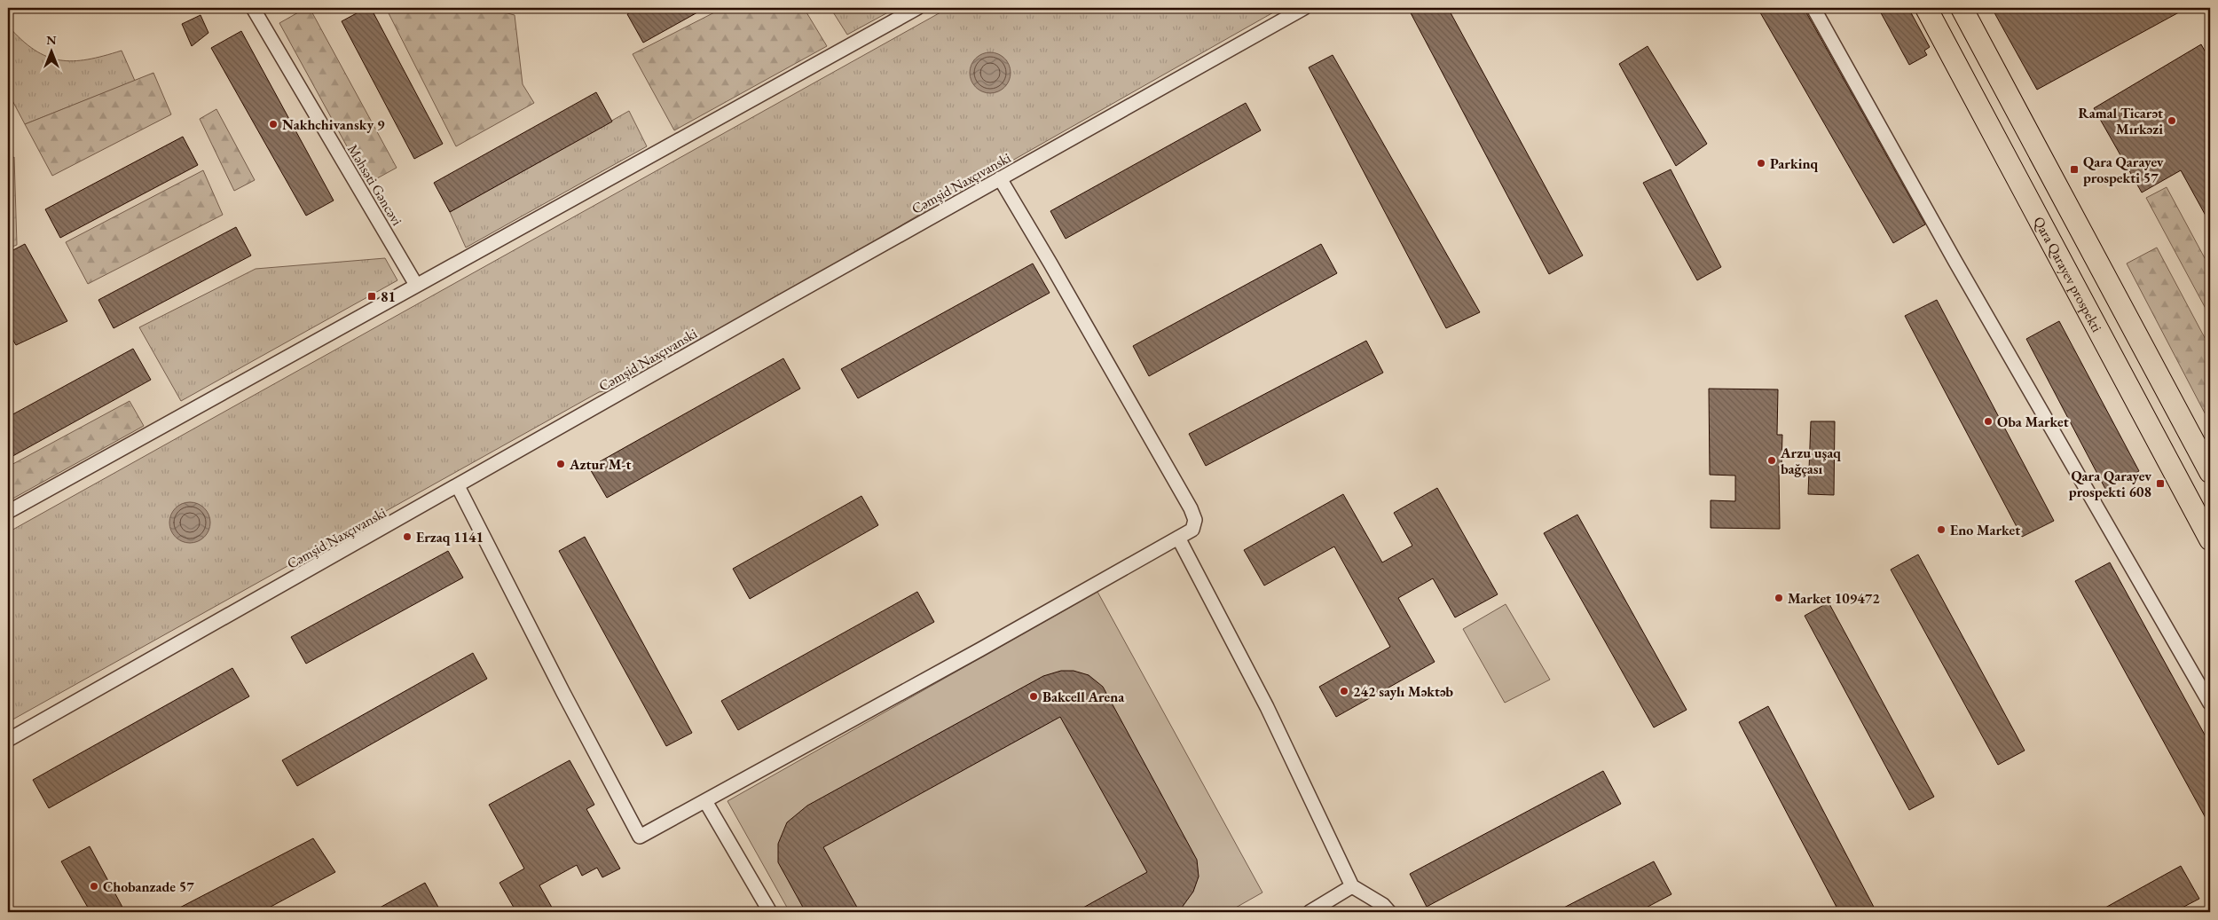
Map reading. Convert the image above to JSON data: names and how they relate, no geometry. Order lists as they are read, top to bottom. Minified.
{"streets":{"main road":["Qara Qarayev prospekti"],"street":["Cəmşid Naxçıvanski","Məhsəti Gəncəvi"]},"places":{"other":["Ramal Ticarət Mırkəzi","Nakhchivansky 9","Parkinq","Oba Market","Arzu uşaq bağçası","Aztur M-t","Eno Market","Erzaq 1141","Market 109472","242 saylı Məktəb","Bakcell Arena","Chobanzade 57"],"transit":["Qara Qarayev prospekti 57","81","Qara Qarayev prospekti 608"]},"north":"top"}
